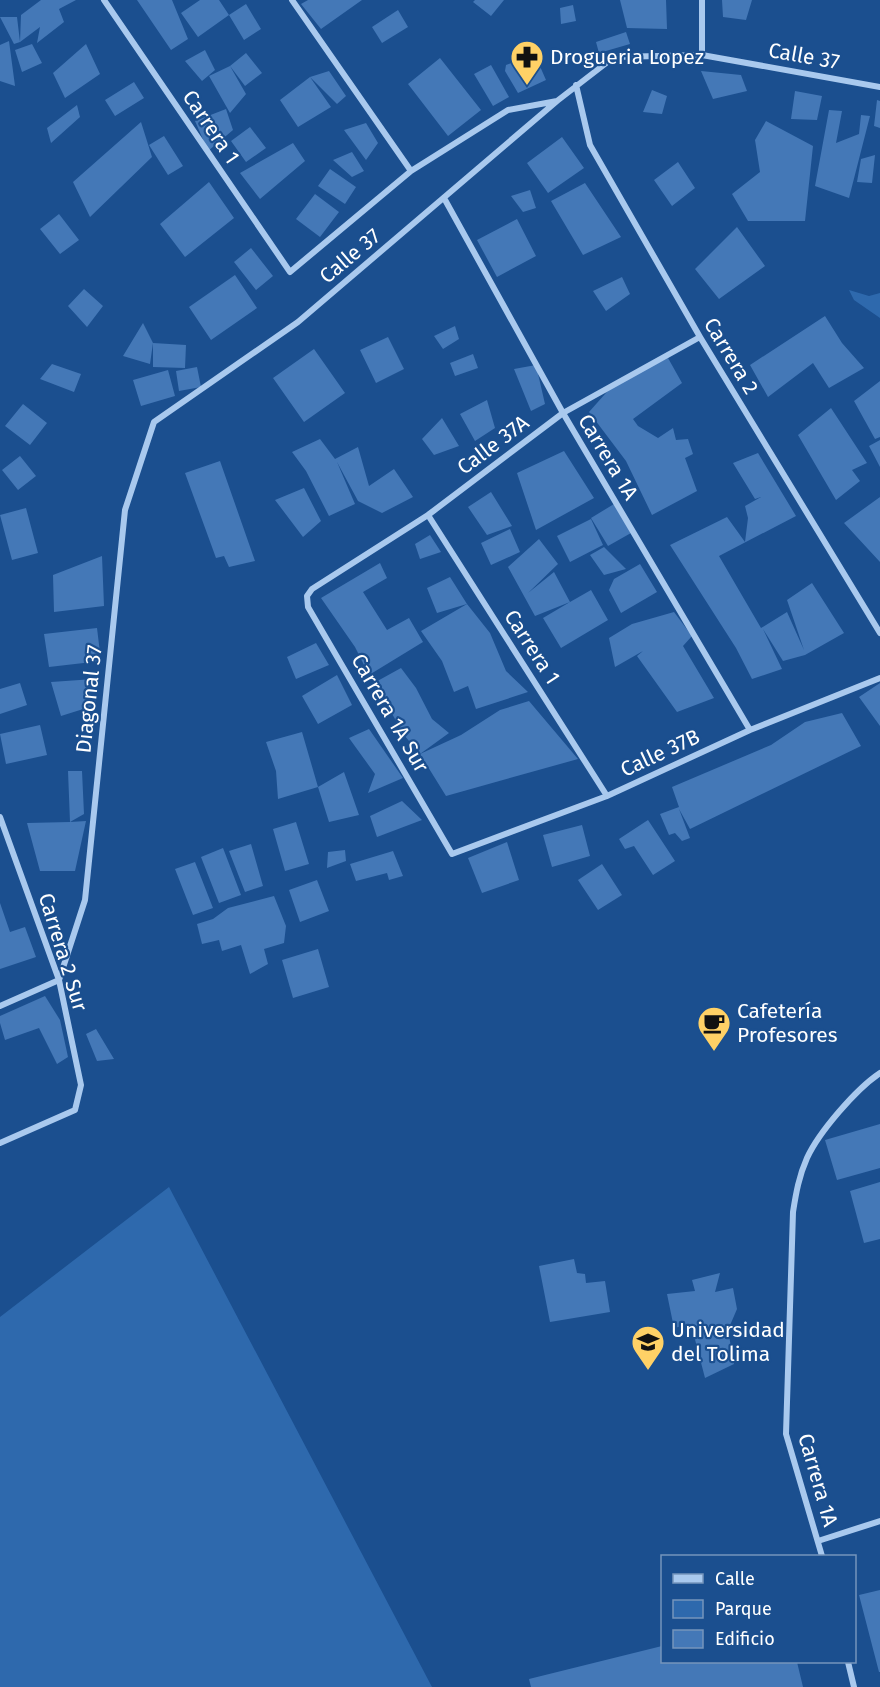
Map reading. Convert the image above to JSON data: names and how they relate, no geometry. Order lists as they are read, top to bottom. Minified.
{"streets":{"street":["Calle 37","Carrera 1","Carrera 2","Calle 37A","Carrera 1A","Diagonal 37","Carrera 1A Sur","Calle 37B","Carrera 2 Sur"]},"crossings":[["Calle 37","Carrera 1"],["Calle 37","Carrera 2"],["Calle 37","Carrera 1A"],["Calle 37","Diagonal 37"],["Carrera 1","Calle 37A"],["Carrera 1","Calle 37B"],["Carrera 2","Calle 37A"],["Calle 37A","Carrera 1A"],["Calle 37A","Carrera 1A Sur"],["Carrera 1A","Calle 37B"],["Diagonal 37","Carrera 2 Sur"],["Carrera 1A Sur","Calle 37B"]],"places":{"pharmacy":["Drogueria Lopez"],"cafe":["Cafetería Profesores"],"school or university":["Universidad del Tolima"]},"legend":["Calle","Parque","Edificio"]}
